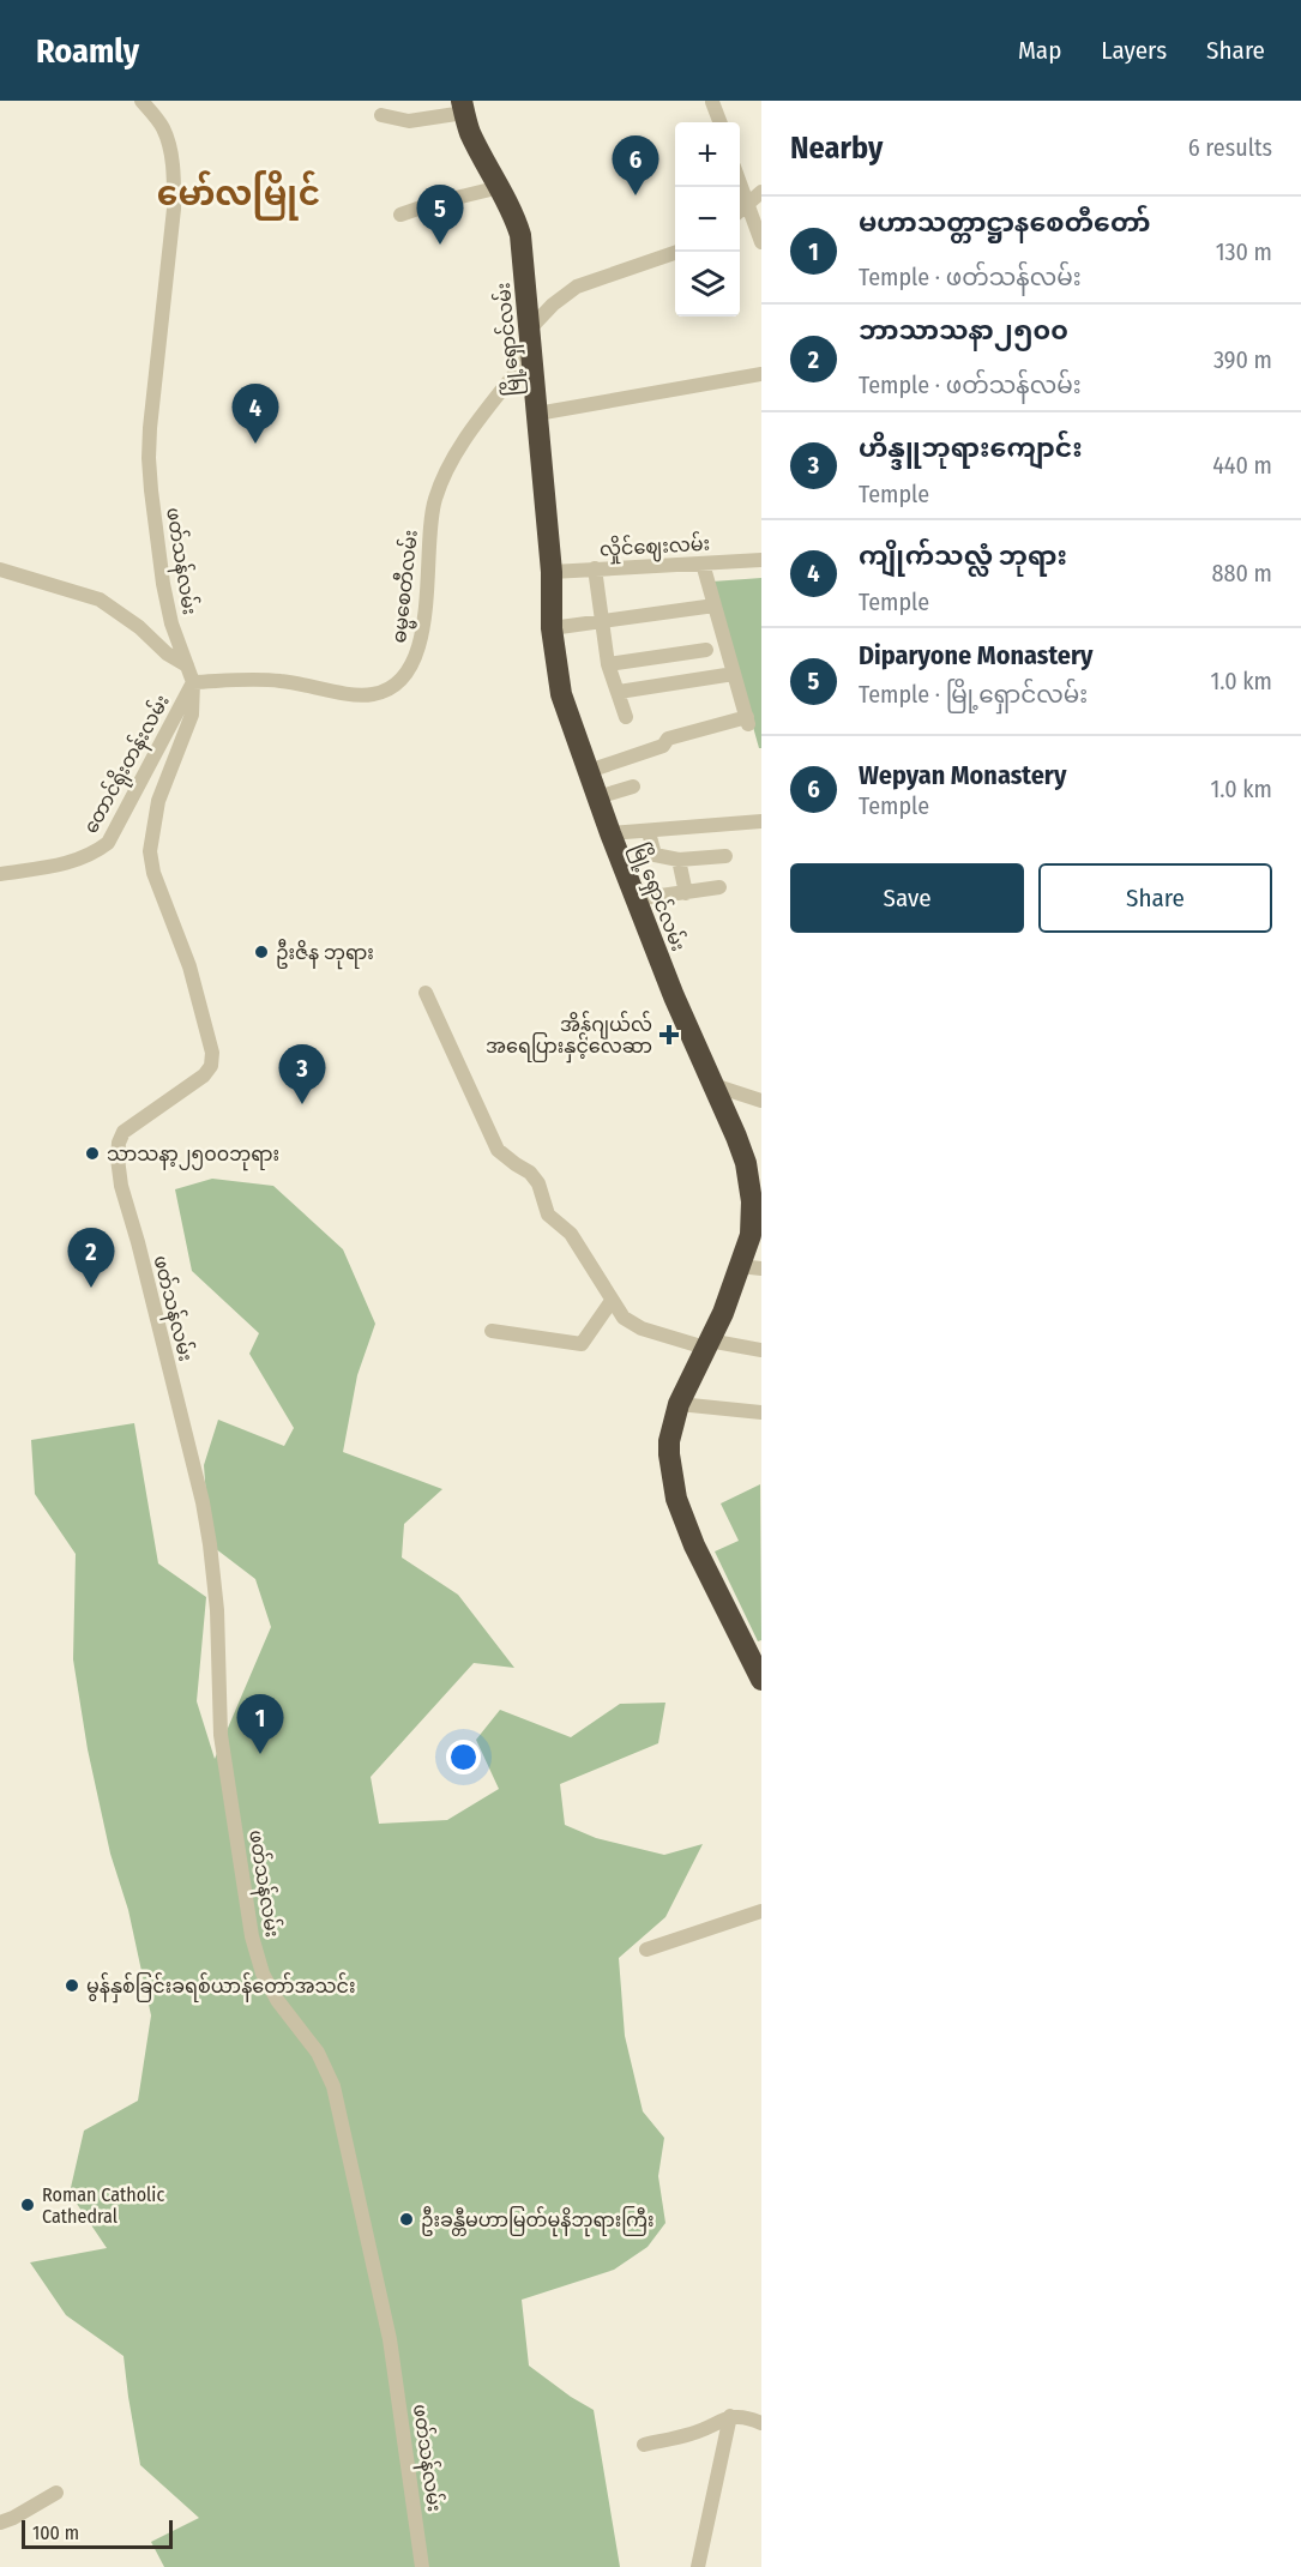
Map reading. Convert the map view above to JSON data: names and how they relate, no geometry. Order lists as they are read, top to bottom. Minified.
{"streets":{"highway":["မြို့ရှောင်လမ်း"],"street":["လှိုင်ဈေးလမ်း","ဖတ်သန်လမ်း","ဓမ္မစေတီလမ်း","တောင်ရိုးတန်းလမ်း"]},"crossings":[["မြို့ရှောင်လမ်း","လှိုင်ဈေးလမ်း"],["မြို့ရှောင်လမ်း","ဓမ္မစေတီလမ်း"],["ဖတ်သန်လမ်း","ဓမ္မစေတီလမ်း"],["ဖတ်သန်လမ်း","တောင်ရိုးတန်းလမ်း"],["ဓမ္မစေတီလမ်း","တောင်ရိုးတန်းလမ်း"]],"districts":["မော်လမြိုင်"],"places":{"other":["ဦးဇိန ဘုရား","သာသနာ့၂၅၀၀ဘုရား","မွန်နှစ်ခြင်းခရစ်ယာန်တော်အသင်း","Roman Catholic Cathedral","ဦးခန္တီမဟာမြတ်မုနိဘုရားကြီး"],"health":["အိန်ဂျယ်လ် အရေပြားနှင့်လေဆာ"]},"scale_bar":"100 m","page":{"header":"Roamly","nav":["Map","Layers","Share"],"heading":["Nearby","6 results"],"map_buttons":["+","−"],"pins":["6","5","4","3","2","1"],"list":[{"mark":"1","name":"မဟာသတ္တာဋ္ဌာနစေတီတော်","note":"Temple · ဖတ်သန်လမ်း","value":"130 m"},{"mark":"2","name":"ဘာသာသနာ၂၅၀၀","note":"Temple · ဖတ်သန်လမ်း","value":"390 m"},{"mark":"3","name":"ဟိန္ဒူဘုရားကျောင်း","note":"Temple","value":"440 m"},{"mark":"4","name":"ကျိုက်သလ္လံ ဘုရား","note":"Temple","value":"880 m"},{"mark":"5","name":"Diparyone Monastery","note":"Temple · မြို့ရှောင်လမ်း","value":"1.0 km"},{"mark":"6","name":"Wepyan Monastery","note":"Temple","value":"1.0 km"}],"buttons":["Save","Share"],"scale":"100 m"}}
